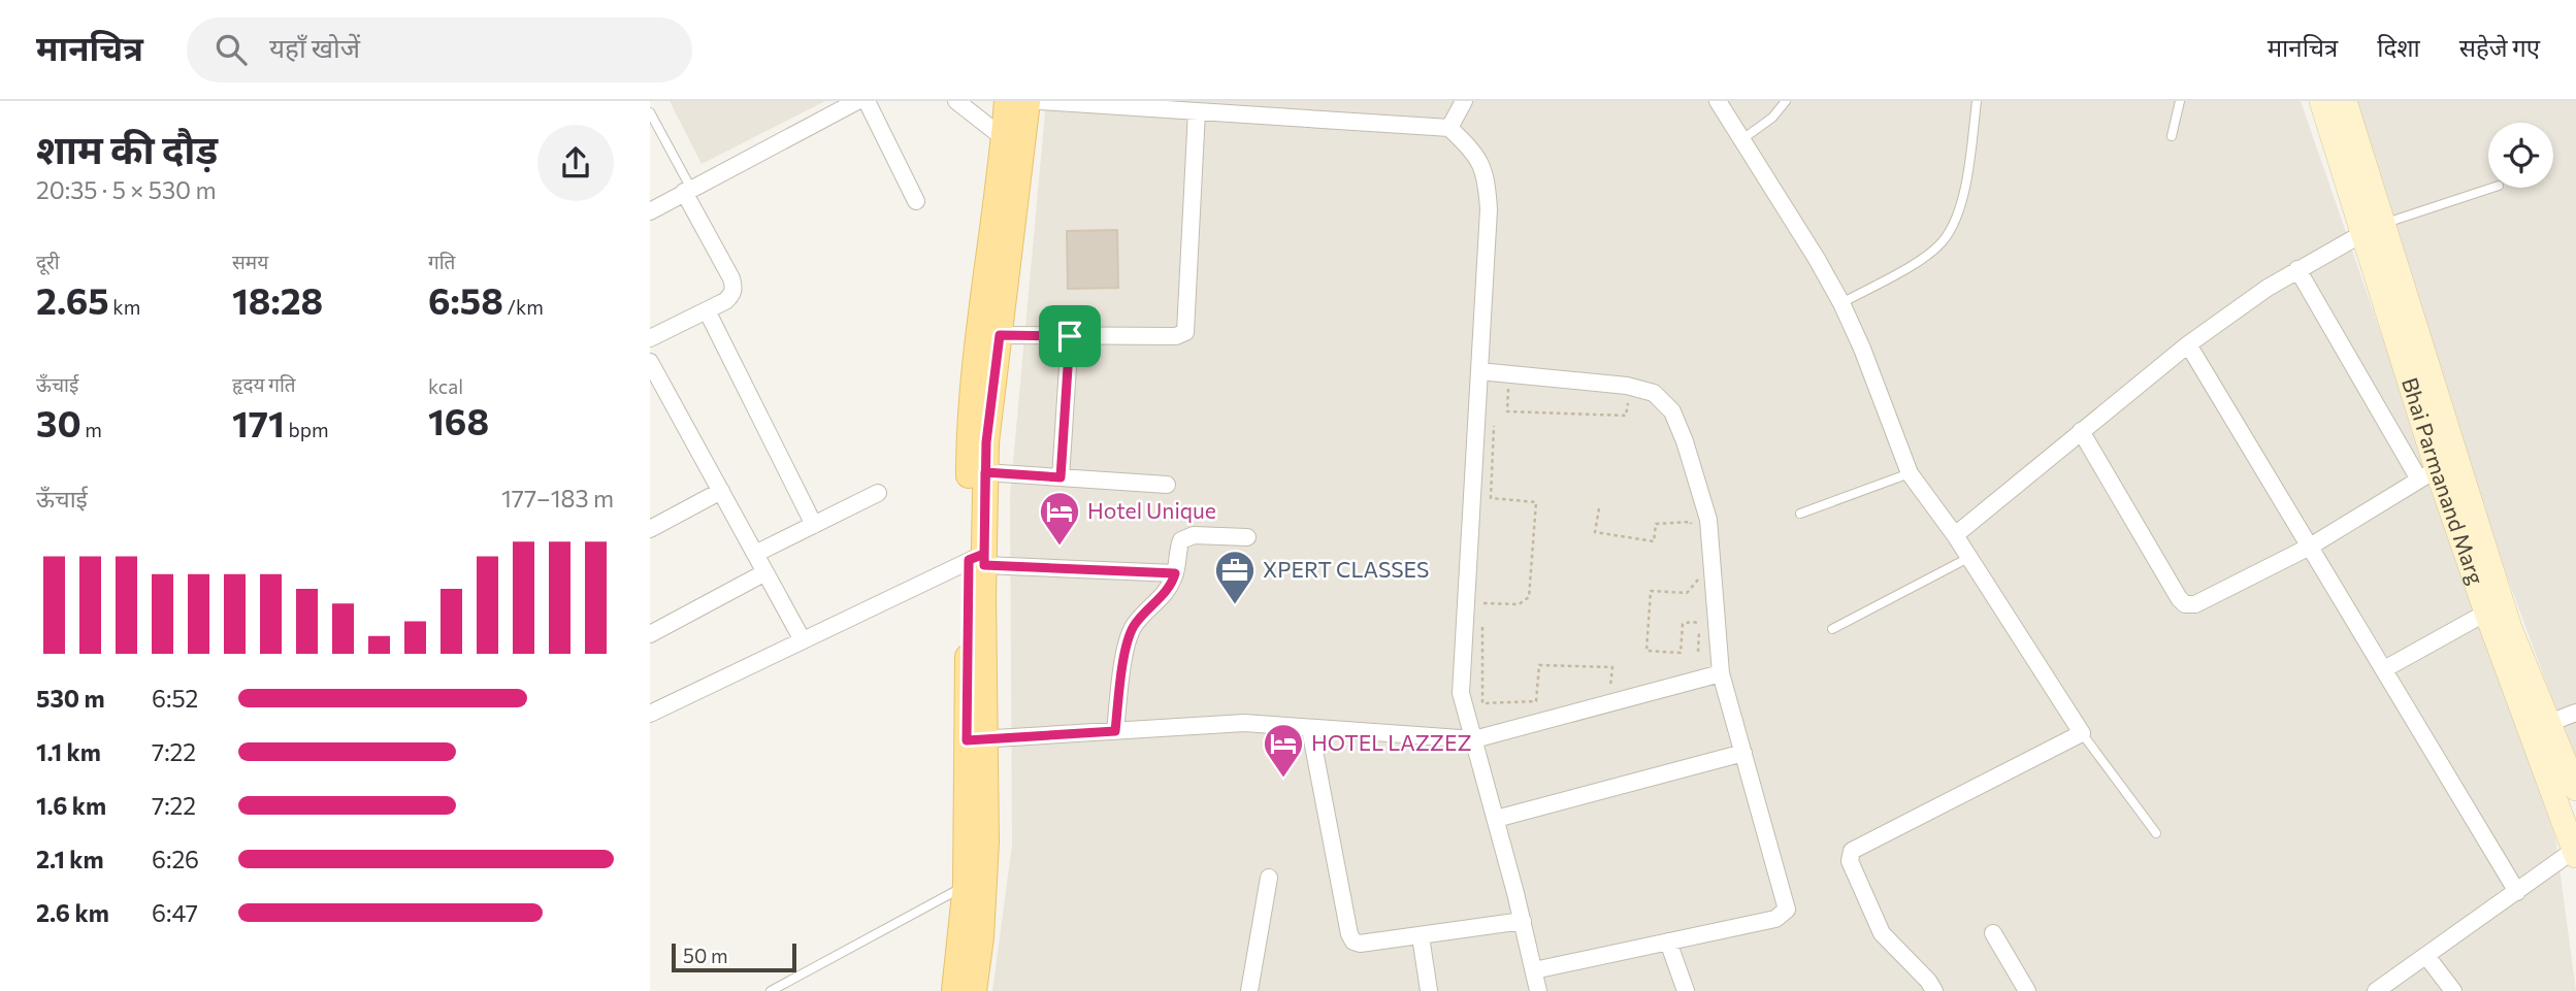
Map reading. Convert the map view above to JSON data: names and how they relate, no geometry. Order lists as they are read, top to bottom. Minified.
{"streets":{"street":["Bhai Parmanand Marg"]},"places":{"hotel":["Hotel Unique","HOTEL LAZZEZ"],"office":["XPERT CLASSES"]},"scale_bar":"50 m","page":{"header":"मानचित्र","search":"यहाँ खोजें","nav":["मानचित्र","दिशा","सहेजे गए"],"heading":["शाम की दौड़","20:35 · 5 × 530 m"],"stats":[["दूरी","2.65 km"],["समय","18:28"],["गति","6:58 /km"],["ऊँचाई","30 m"],["हृदय गति","171 bpm"],["kcal","168"]],"chart":["ऊँचाई","177–183 m"],"list":[{"name":"530 m","note":"6:52"},{"name":"1.1 km","note":"7:22"},{"name":"1.6 km","note":"7:22"},{"name":"2.1 km","note":"6:26"},{"name":"2.6 km","note":"6:47"}],"scale":"50 m"}}
